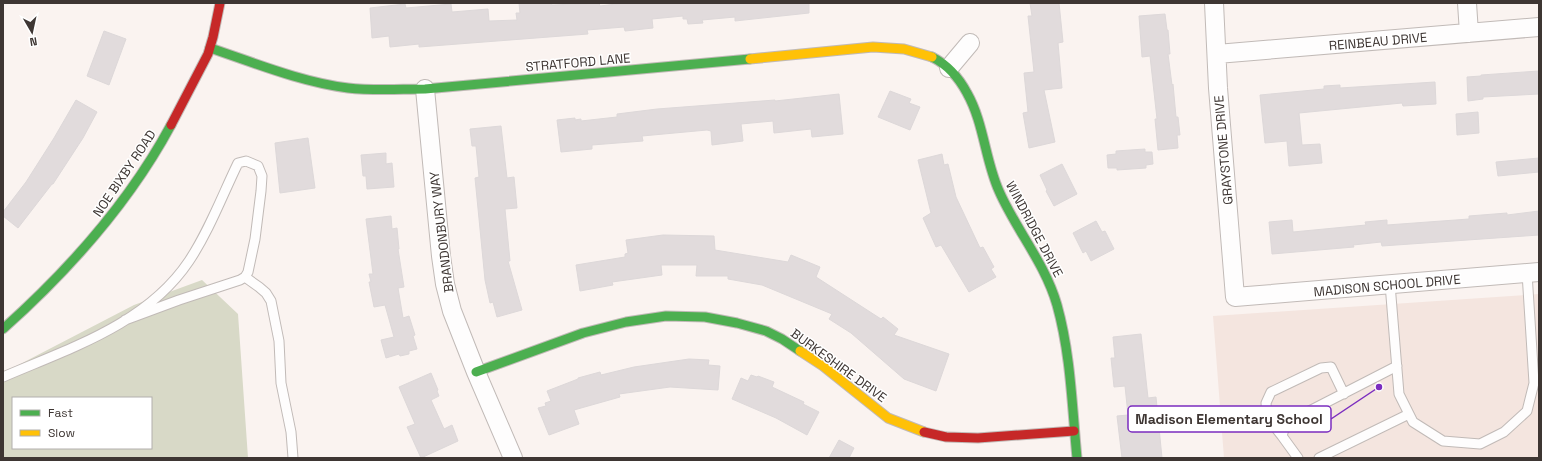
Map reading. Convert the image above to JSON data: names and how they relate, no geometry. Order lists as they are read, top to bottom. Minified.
{"streets":{"street":["REINBEAU DRIVE","STRATFORD LANE","GRAYSTONE DRIVE","NOE BIXBY ROAD","WINDRIDGE DRIVE","BRANDONBURY WAY","MADISON SCHOOL DRIVE","BURKESHIRE DRIVE"]},"crossings":[["REINBEAU DRIVE","GRAYSTONE DRIVE"],["STRATFORD LANE","NOE BIXBY ROAD"],["STRATFORD LANE","WINDRIDGE DRIVE"],["STRATFORD LANE","BRANDONBURY WAY"],["GRAYSTONE DRIVE","MADISON SCHOOL DRIVE"],["WINDRIDGE DRIVE","BURKESHIRE DRIVE"],["BRANDONBURY WAY","BURKESHIRE DRIVE"]],"places":["Madison Elementary School"],"legend":["Fast","Slow"],"north":"bottom"}
